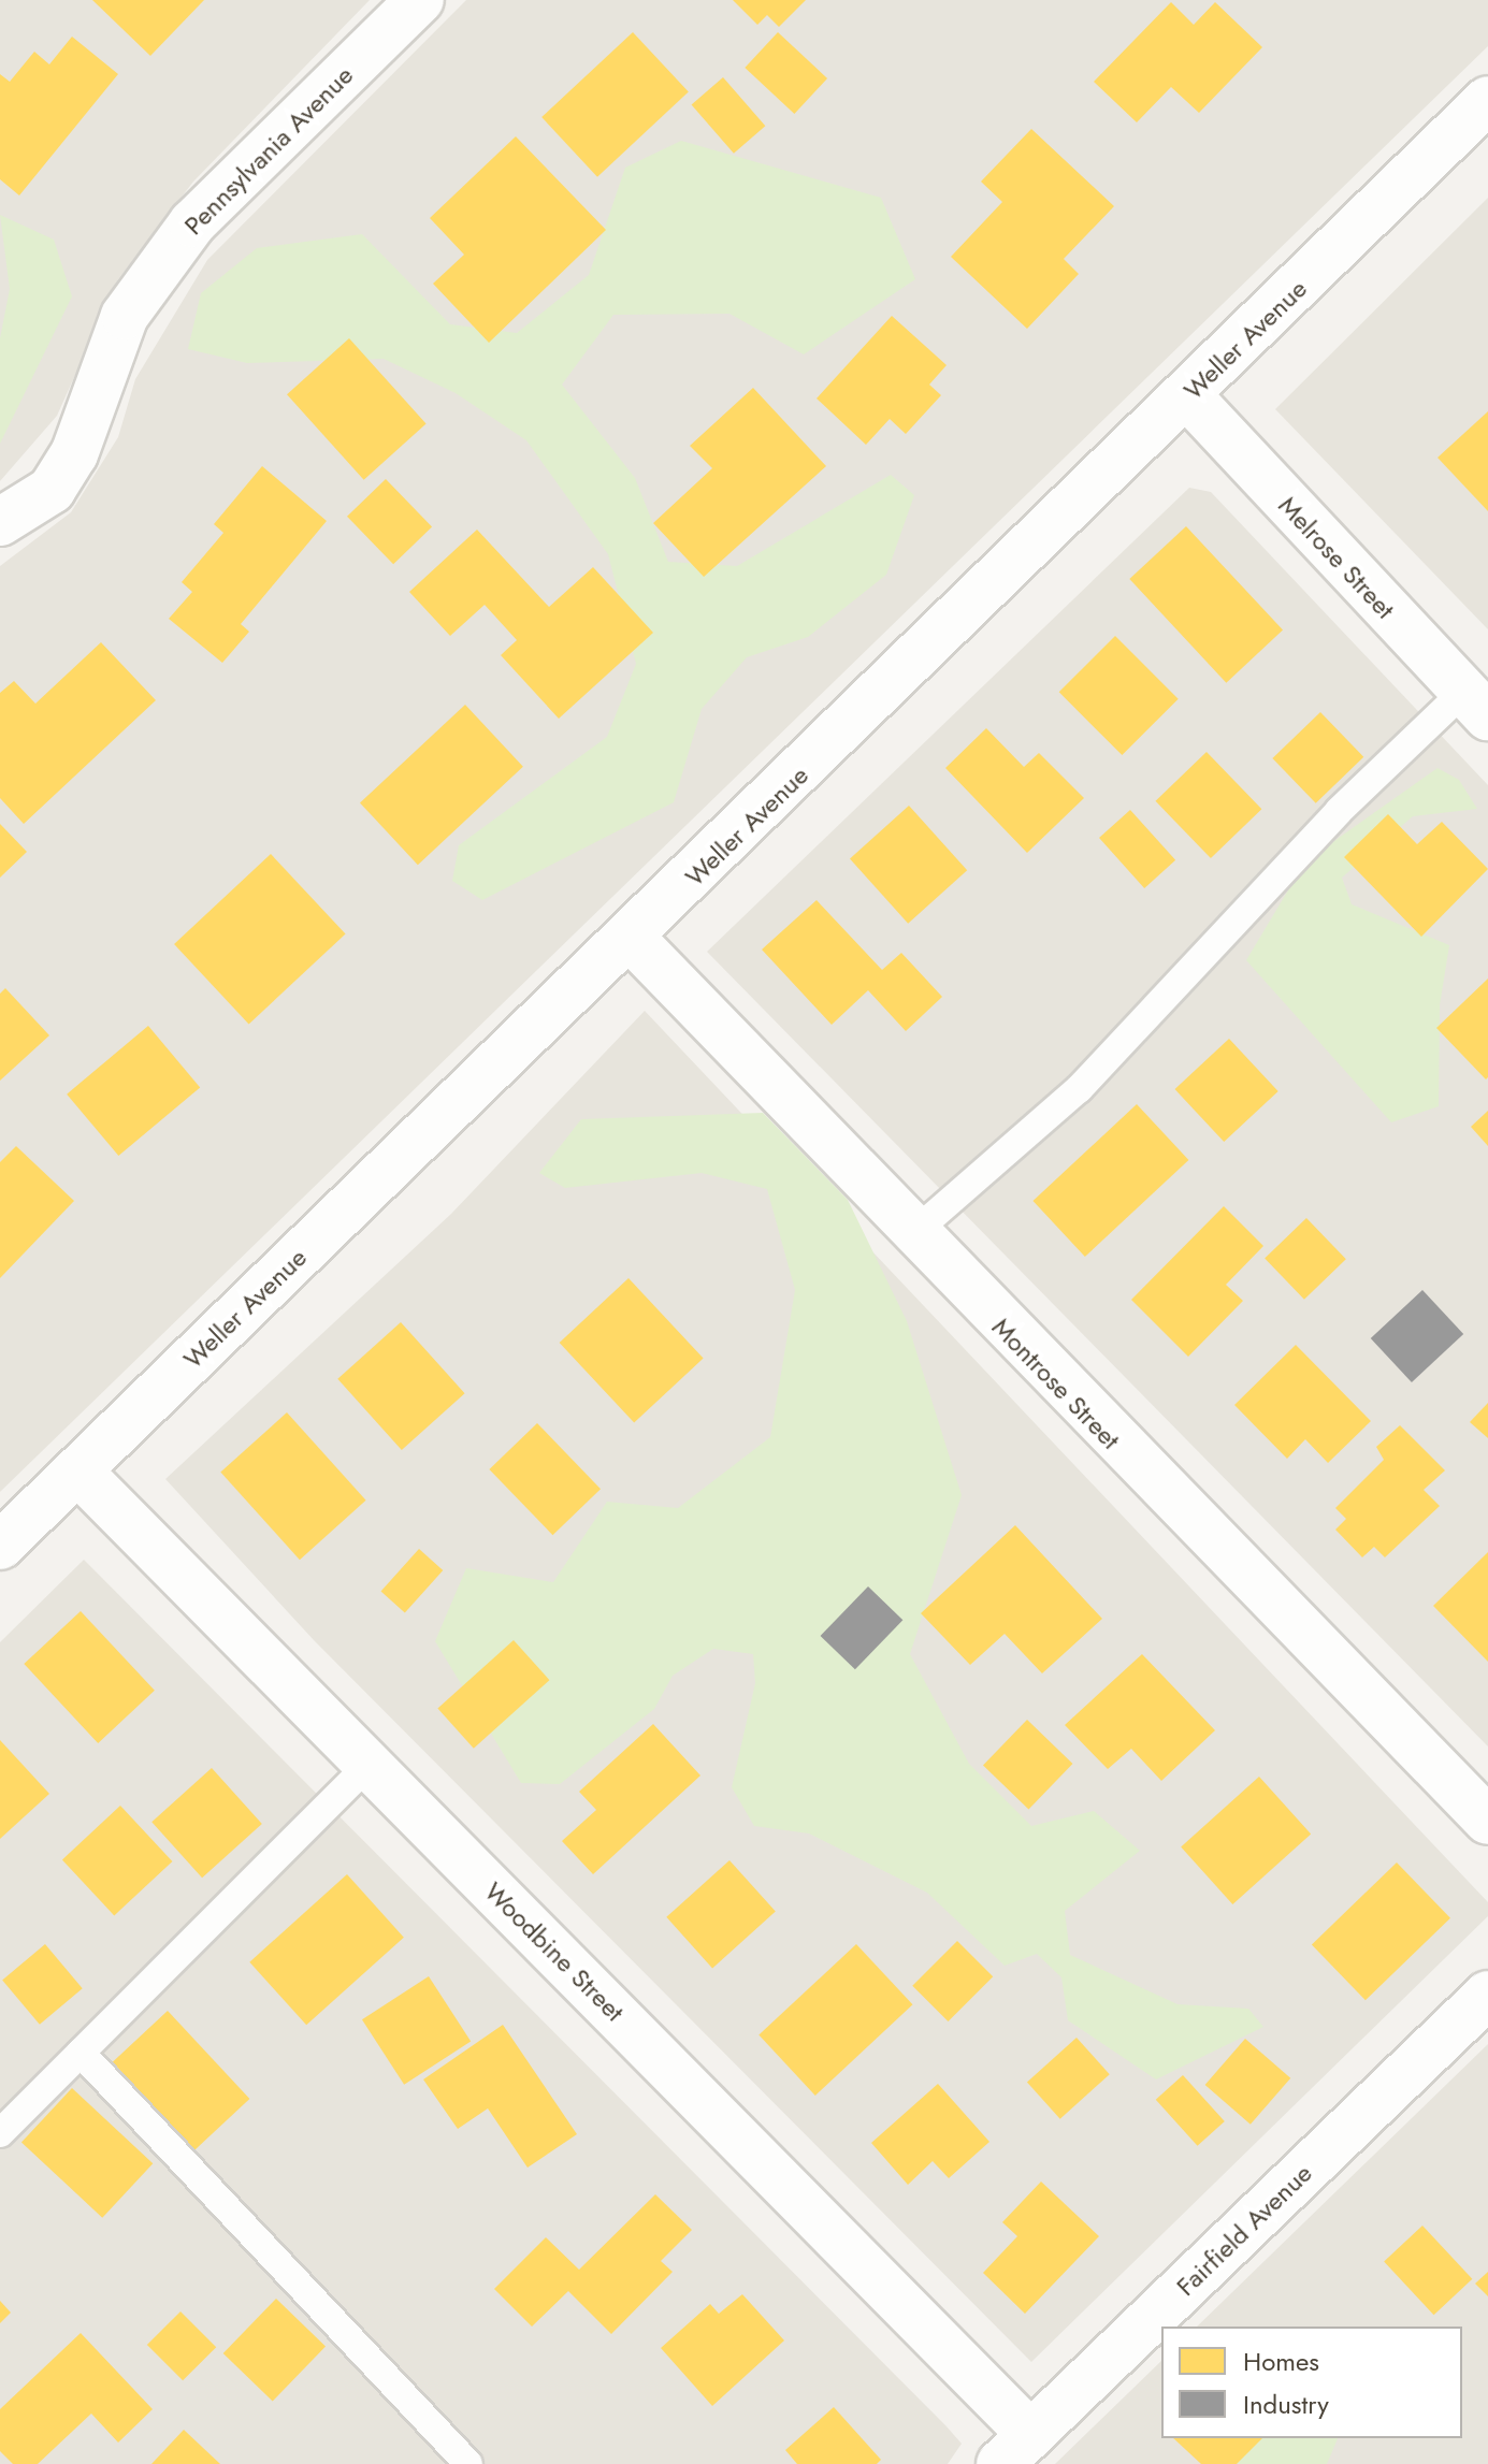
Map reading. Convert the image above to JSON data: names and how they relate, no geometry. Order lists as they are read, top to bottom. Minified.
{"streets":{"street":["Pennsylvania Avenue","Weller Avenue","Melrose Street","Montrose Street","Woodbine Street","Fairfield Avenue"]},"crossings":[["Weller Avenue","Melrose Street"],["Weller Avenue","Montrose Street"],["Weller Avenue","Woodbine Street"],["Woodbine Street","Fairfield Avenue"]],"legend":["Homes","Industry"]}
